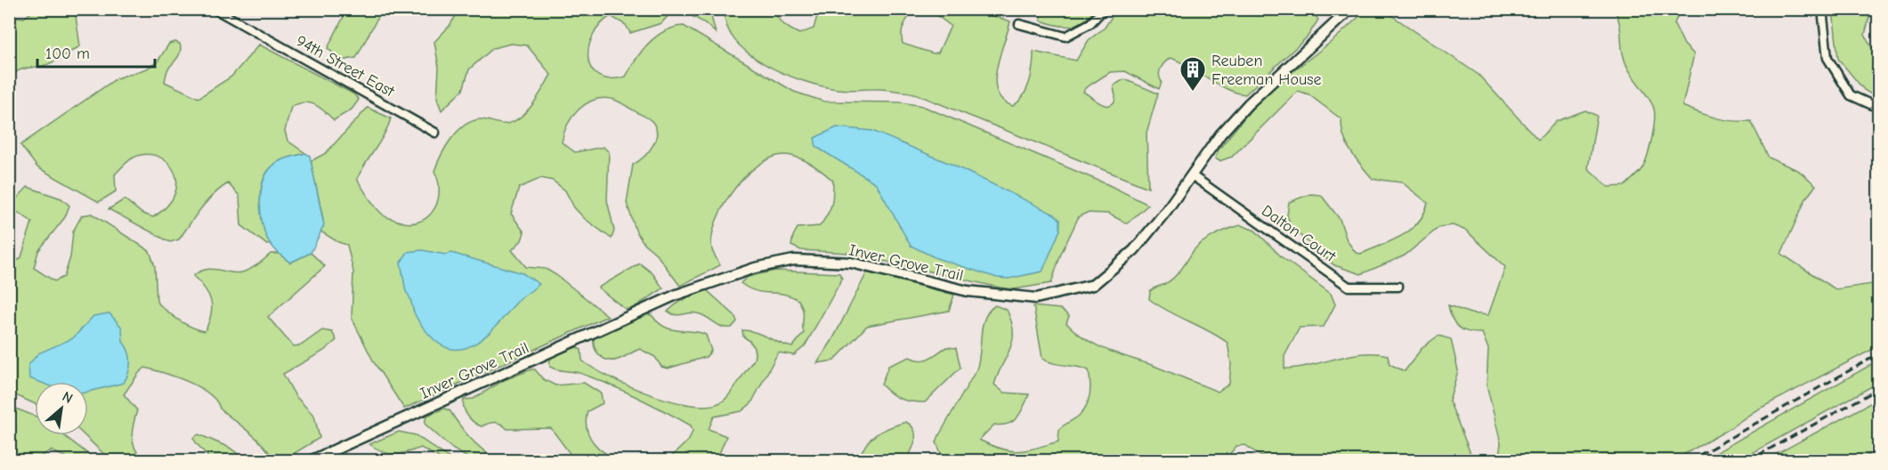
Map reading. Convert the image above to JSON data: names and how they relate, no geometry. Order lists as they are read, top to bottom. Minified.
{"streets":{"street":["94th Street East","Dalton Court","Inver Grove Trail"]},"crossings":[["Dalton Court","Inver Grove Trail"]],"places":{"building":["Reuben Freeman House"]},"scale_bar":"100 m","north":"top right"}
